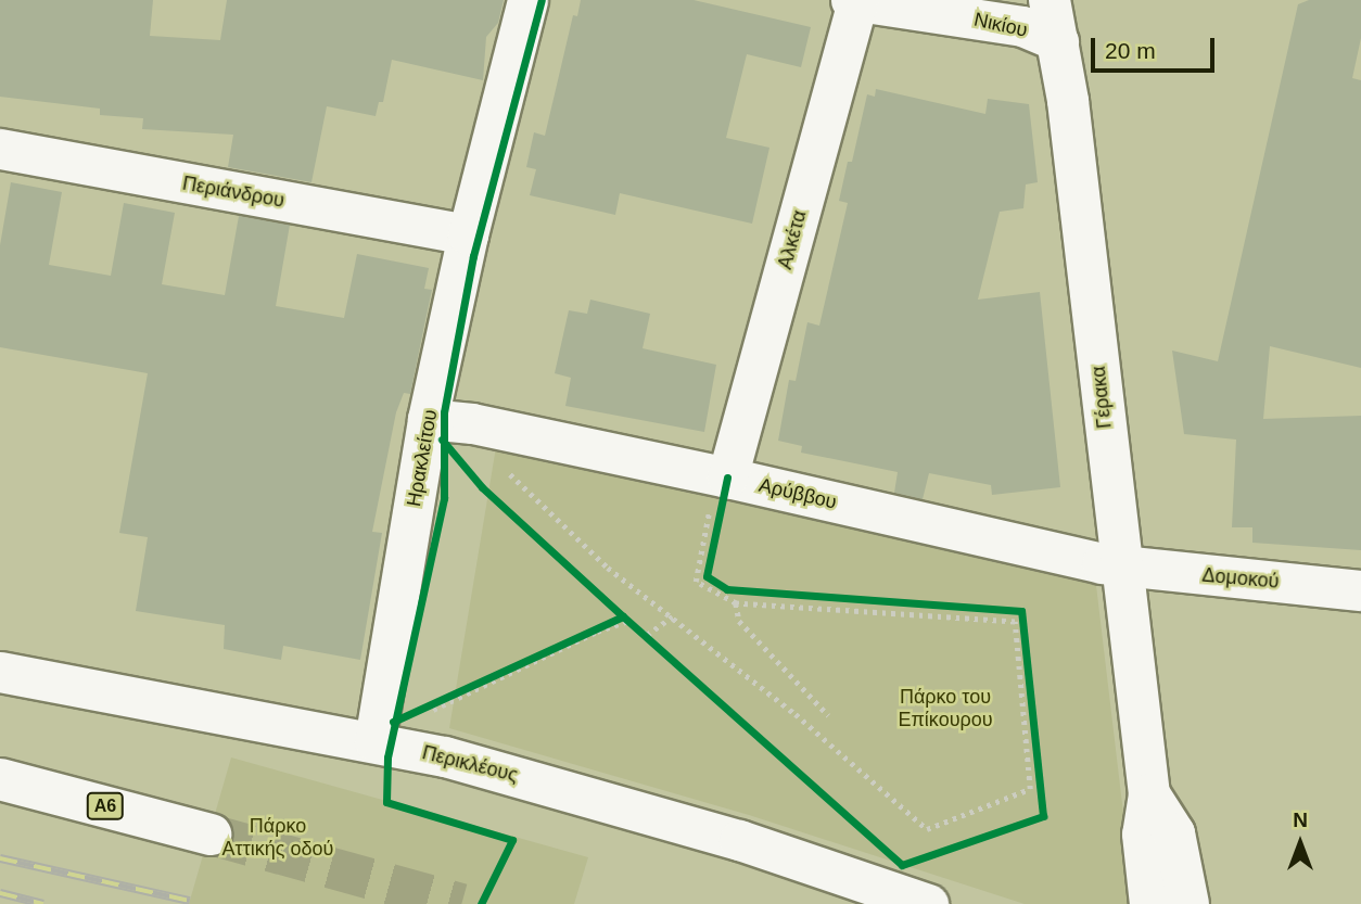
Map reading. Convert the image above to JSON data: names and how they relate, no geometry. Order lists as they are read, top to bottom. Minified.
{"streets":{"main road":["Γέρακα","Α6"],"street":["Νικίου","Περιάνδρου","Αλκέτα","Ηρακλείτου","Αρύββου","Δομοκού","Περικλέους"]},"crossings":[["Νικίου","Αλκέτα"],["Νικίου","Γέρακα"],["Περιάνδρου","Ηρακλείτου"],["Αλκέτα","Αρύββου"],["Γέρακα","Αρύββου"],["Γέρακα","Δομοκού"],["Ηρακλείτου","Αρύββου"],["Ηρακλείτου","Περικλέους"],["Αρύββου","Δομοκού"]],"parks":["Πάρκο του Επίκουρου","Πάρκο Αττικής οδού"],"scale_bar":"20 m","north":"top"}
